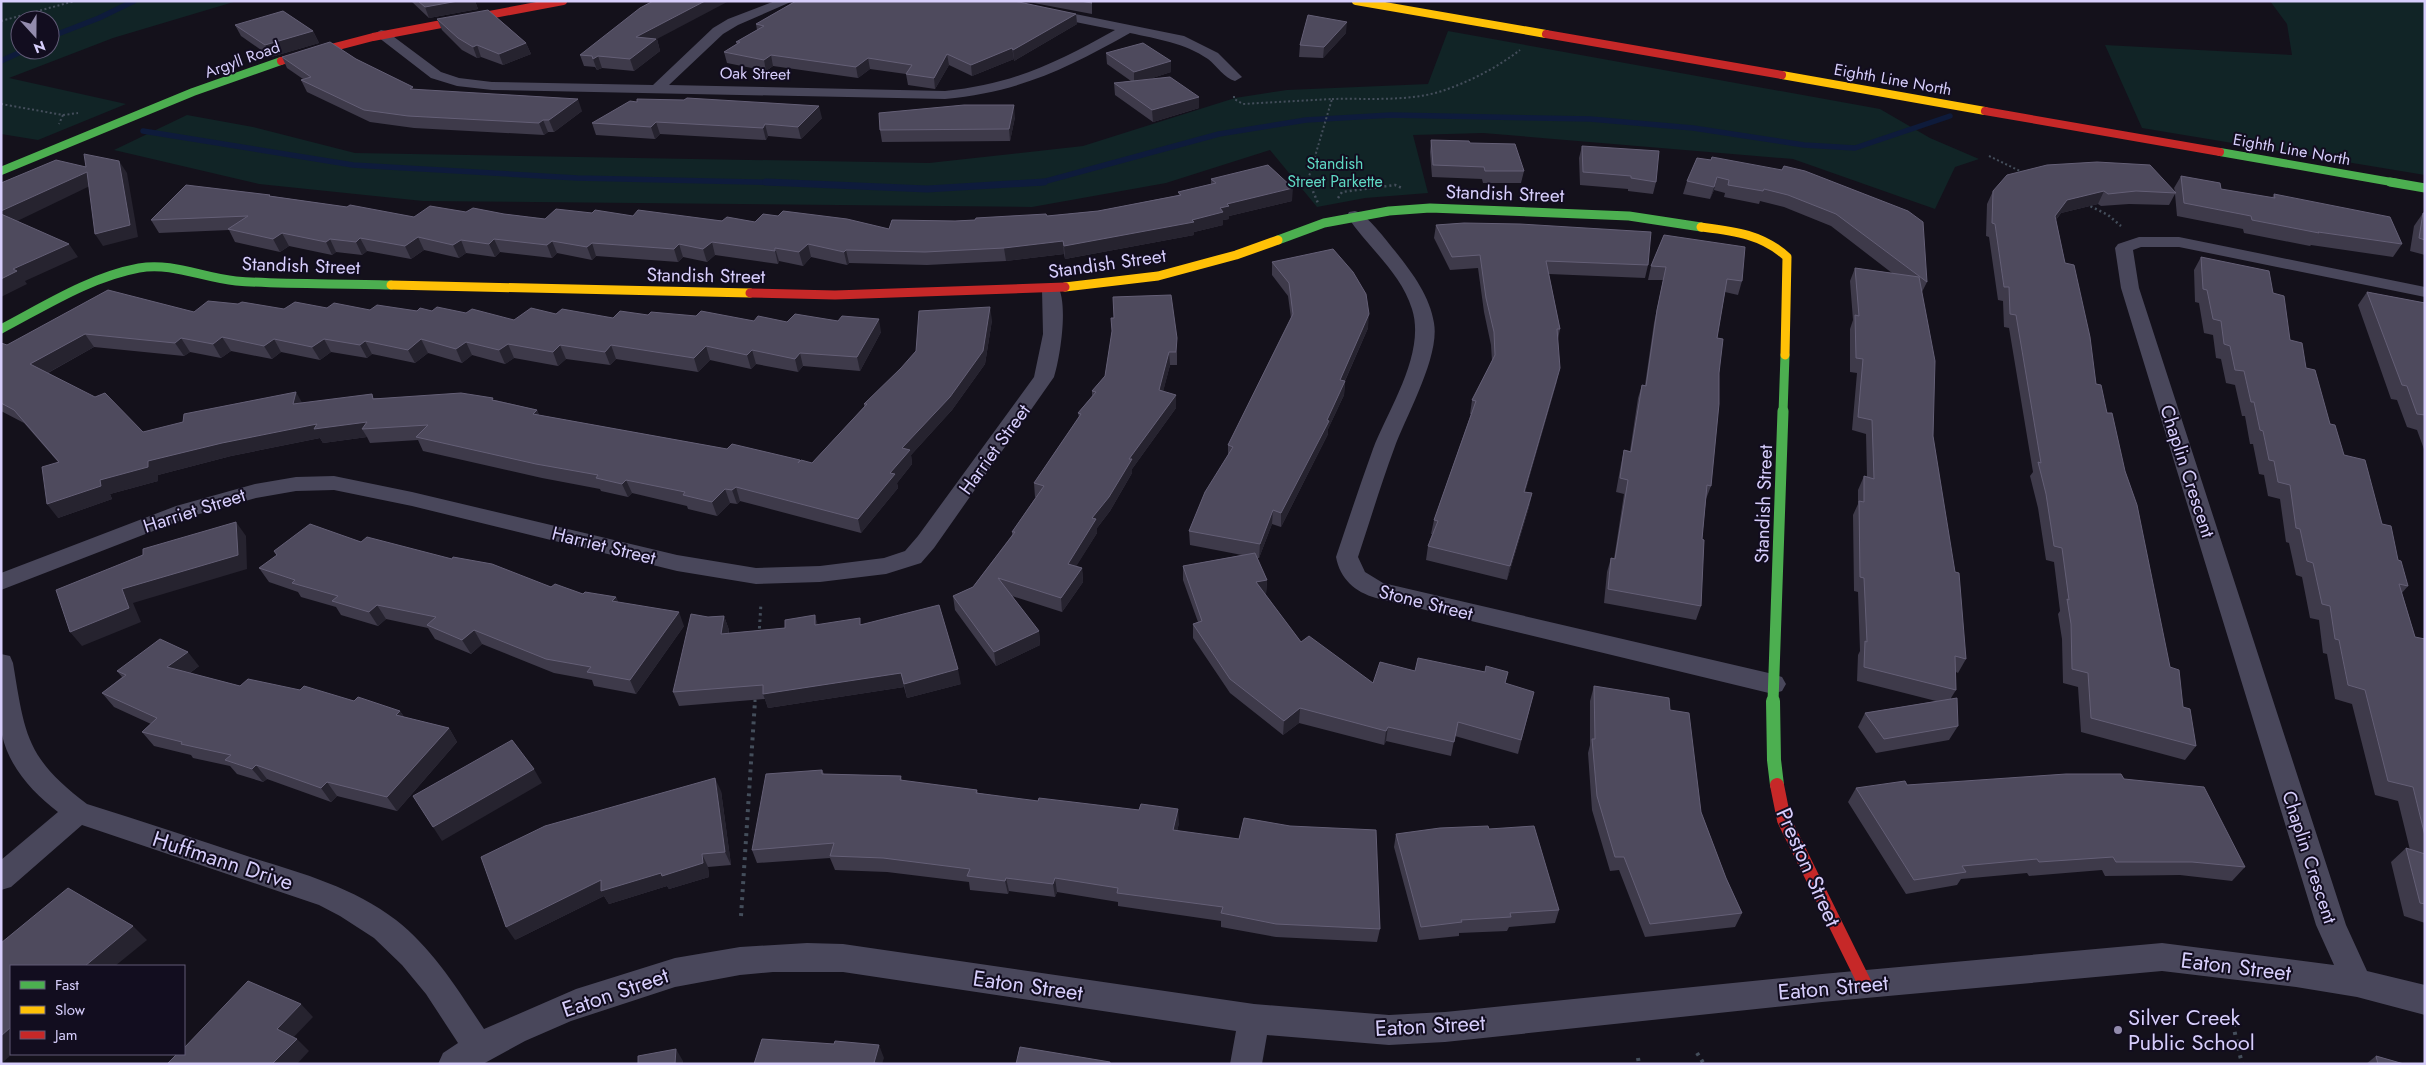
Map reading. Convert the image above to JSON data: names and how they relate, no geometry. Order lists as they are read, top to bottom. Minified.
{"streets":{"street":["Argyll Road","Oak Street","Eighth Line North","Standish Street","Harriet Street","Chaplin Crescent","Stone Street","Huffmann Drive","Preston Street","Eaton Street"]},"crossings":[["Argyll Road","Oak Street"],["Standish Street","Harriet Street"],["Standish Street","Stone Street"],["Standish Street","Preston Street"],["Chaplin Crescent","Eaton Street"],["Stone Street","Preston Street"],["Huffmann Drive","Eaton Street"],["Preston Street","Eaton Street"]],"parks":["Standish Street Parkette"],"places":["Silver Creek Public School"],"legend":["Fast","Slow","Jam"],"north":"bottom"}
